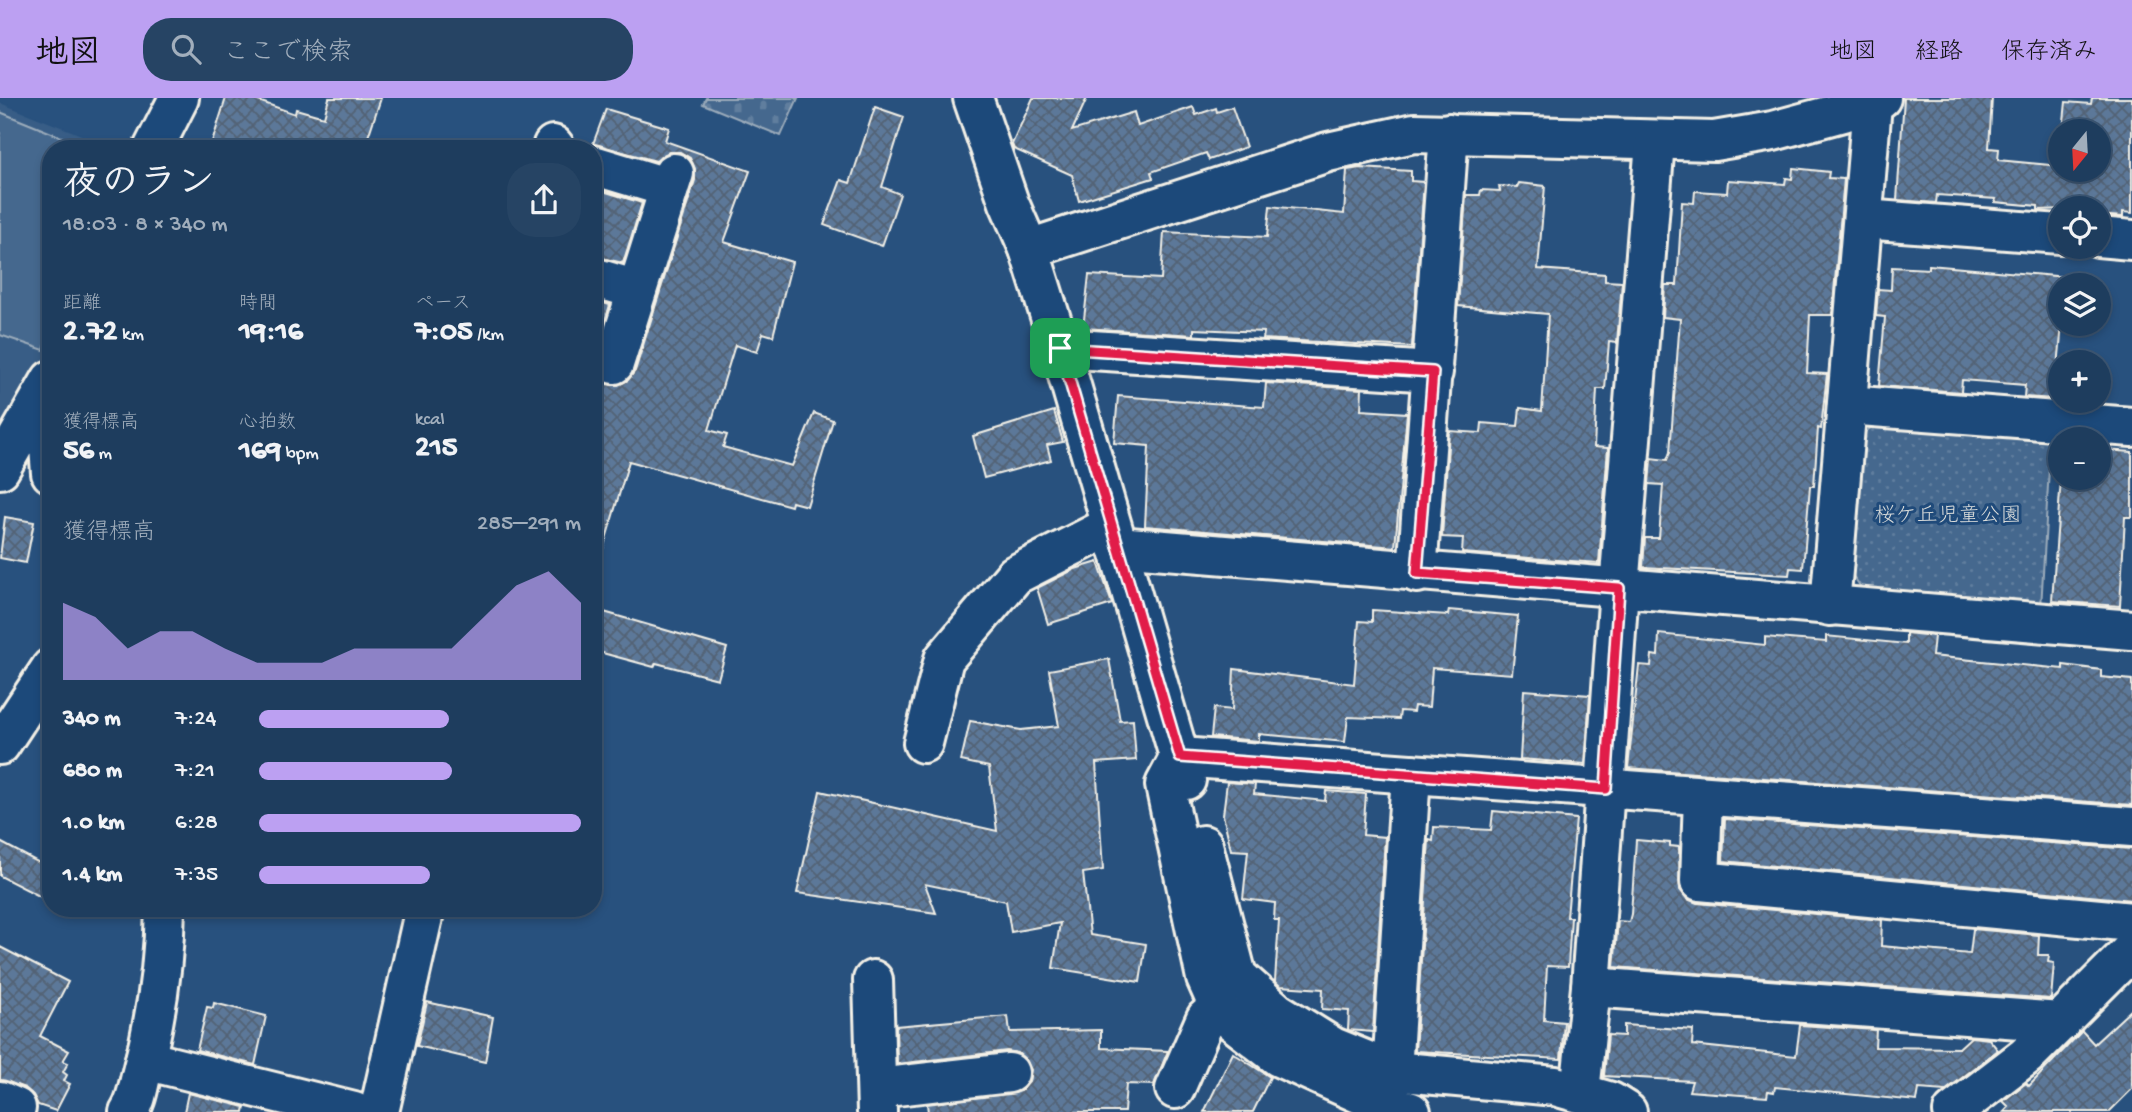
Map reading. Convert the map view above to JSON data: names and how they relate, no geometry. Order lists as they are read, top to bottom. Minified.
{"parks":["桜ケ丘児童公園"],"north":"bottom","page":{"header":"地図","search":"ここで検索","nav":["地図","経路","保存済み"],"map_buttons":["+","−"],"heading":["夜のラン","18:03 · 8 × 340 m"],"stats":[["距離","2.72 km"],["時間","19:16"],["ペース","7:05 /km"],["獲得標高","56 m"],["心拍数","169 bpm"],["kcal","215"]],"chart":["獲得標高","285–291 m"],"list":[{"name":"340 m","note":"7:24"},{"name":"680 m","note":"7:21"},{"name":"1.0 km","note":"6:28"},{"name":"1.4 km","note":"7:35"}]}}
